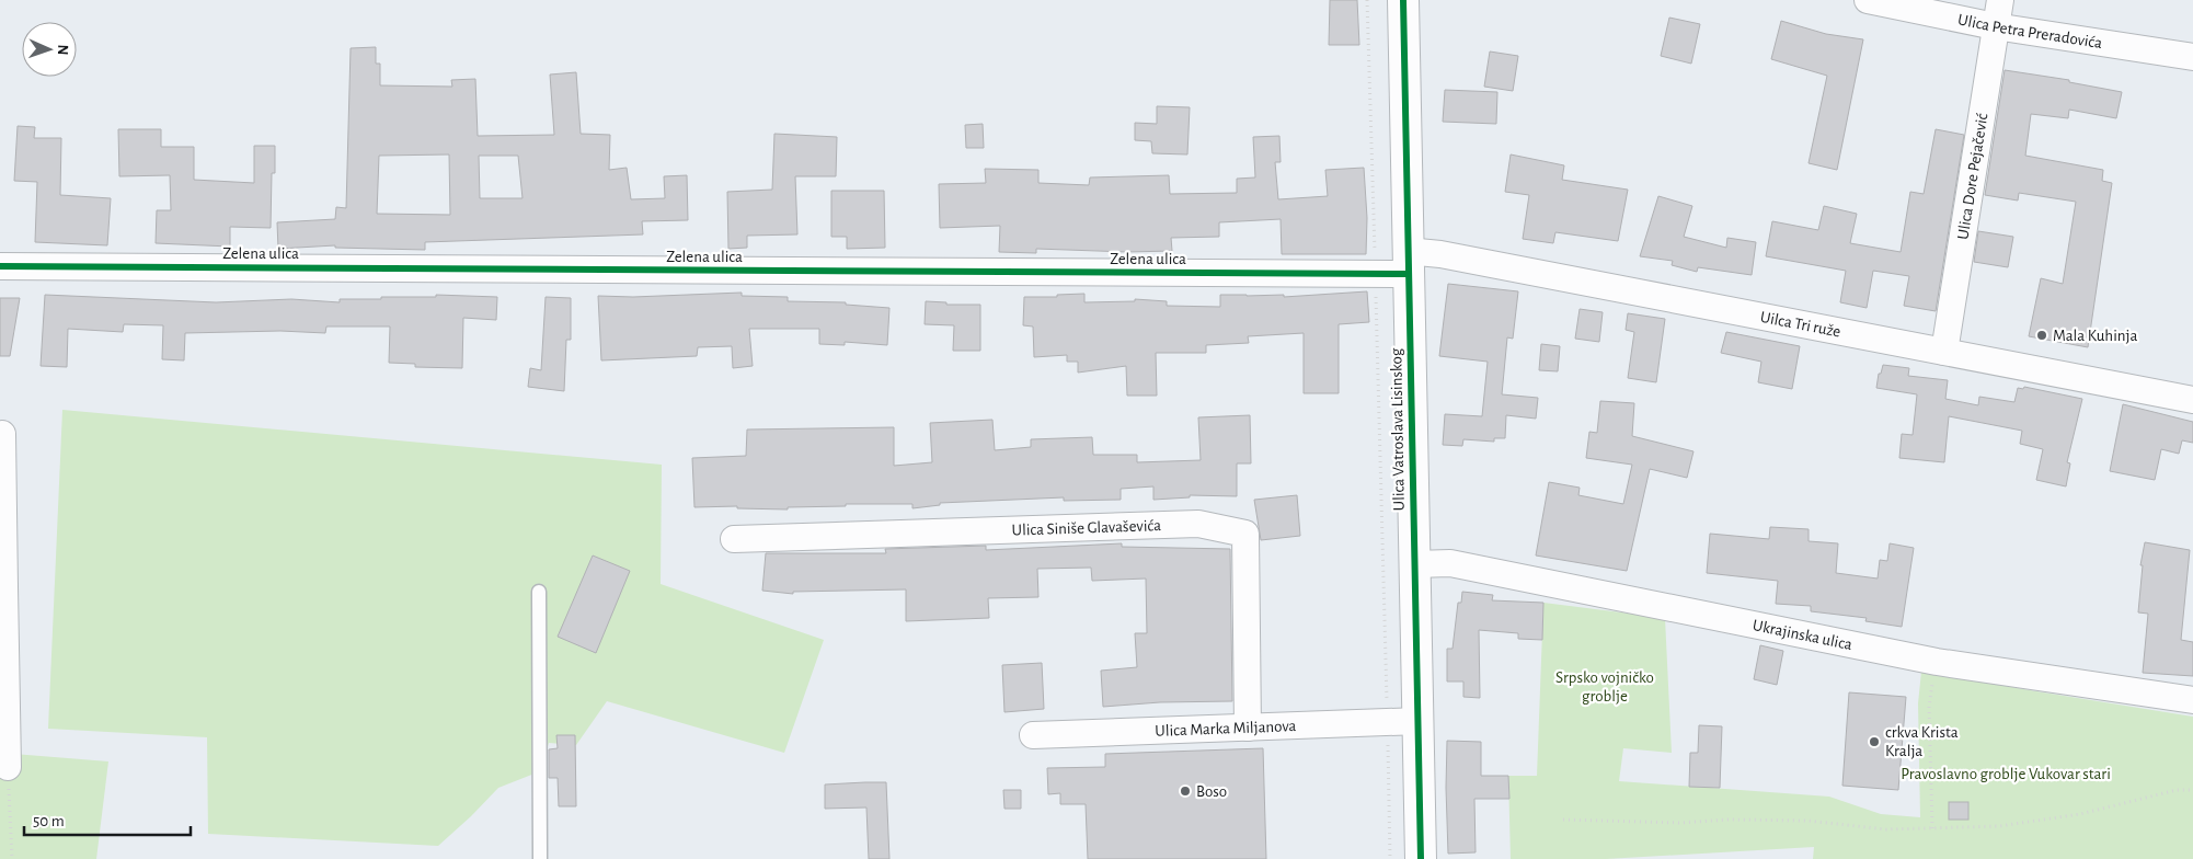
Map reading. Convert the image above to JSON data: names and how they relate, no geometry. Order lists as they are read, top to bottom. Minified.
{"streets":{"main road":["Ulica Vatroslava Lisinskog"],"street":["Ulica Petra Preradovića","Ulica Dore Pejačević","Zelena ulica","Uilca Tri ruže","Ulica Siniše Glavaševića","Ukrajinska ulica","Ulica Marka Miljanova"]},"crossings":[["Ulica Petra Preradovića","Ulica Dore Pejačević"],["Ulica Dore Pejačević","Uilca Tri ruže"],["Zelena ulica","Uilca Tri ruže"],["Zelena ulica","Ulica Vatroslava Lisinskog"],["Uilca Tri ruže","Ulica Vatroslava Lisinskog"],["Ulica Vatroslava Lisinskog","Ukrajinska ulica"],["Ulica Vatroslava Lisinskog","Ulica Marka Miljanova"],["Ulica Siniše Glavaševića","Ulica Marka Miljanova"]],"parks":["Srpsko vojničko groblje","Pravoslavno groblje Vukovar stari"],"places":["Mala Kuhinja","crkva Krista Kralja","Boso"],"scale_bar":"50 m","north":"right"}
